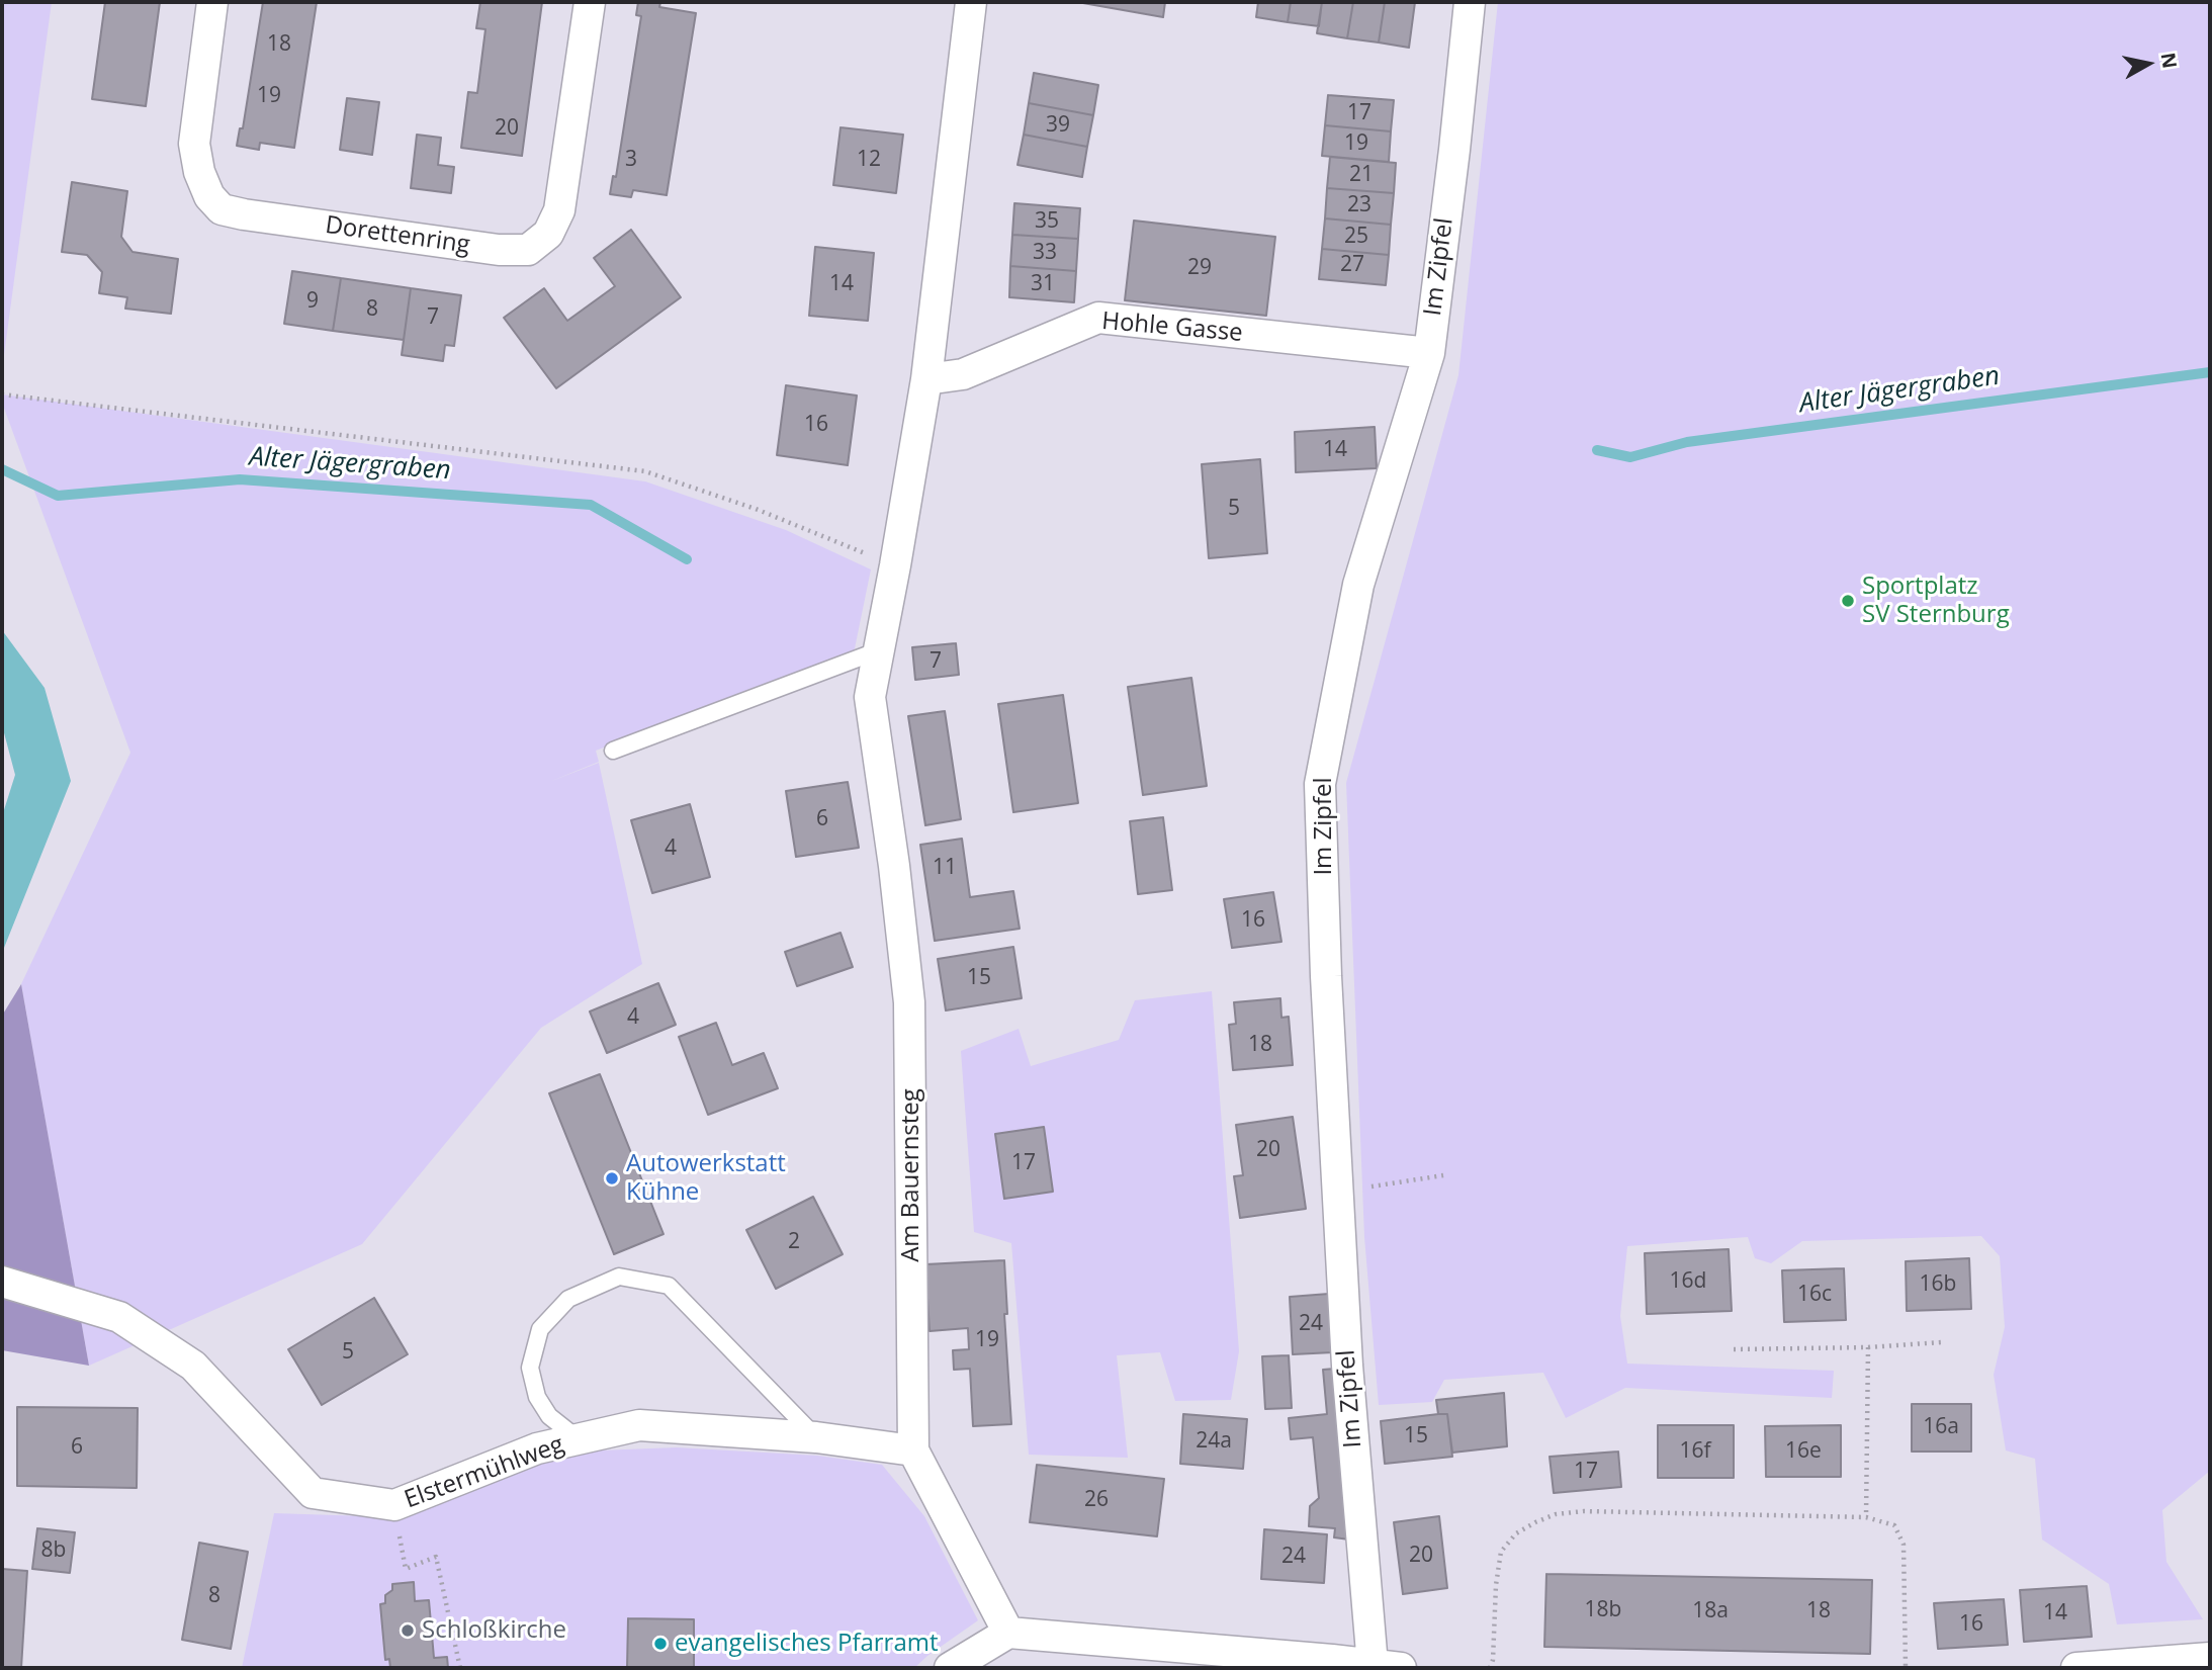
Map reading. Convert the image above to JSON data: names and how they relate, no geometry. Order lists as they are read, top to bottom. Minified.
{"streets":{"street":["Dorettenring","Im Zipfel","Hohle Gasse","Am Bauernsteg","Elstermühlweg"]},"crossings":[["Im Zipfel","Hohle Gasse"],["Am Bauernsteg","Elstermühlweg"]],"water":["Alter Jägergraben"],"places":["Sportplatz SV Sternburg","Autowerkstatt Kühne","Schloßkirche","evangelisches Pfarramt"],"house_numbers":["18","19","17","39","20","19","3","12","21","23","35","25","33","27","29","14","31","9","8","7","16","14","5","7","6","4","11","16","15","4","18","20","17","2","16d","16b","16c","24","19","5","16a","15","24a","6","16f","16e","17","26","8b","20","24","8","18b","18a","18","14","16"],"north":"right"}
